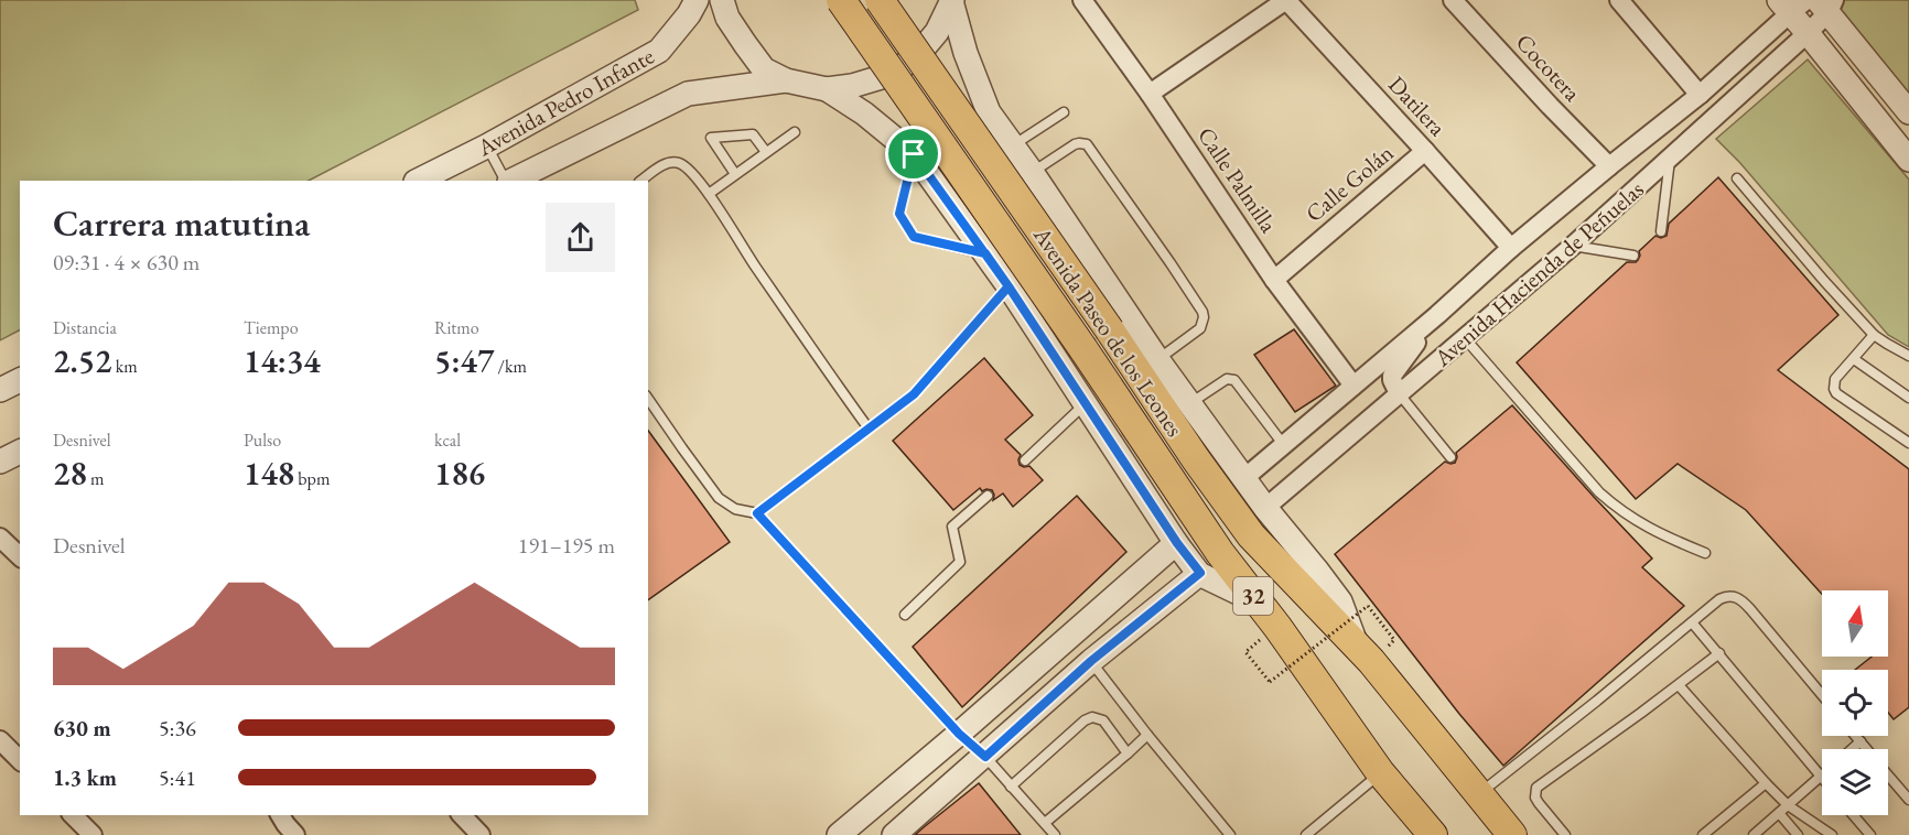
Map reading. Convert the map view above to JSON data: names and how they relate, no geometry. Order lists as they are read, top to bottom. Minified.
{"streets":{"main road":["Avenida Paseo de los Leones","32"],"street":["Cocotera","Avenida Pedro Infante","Datilera","Calle Palmilla","Calle Golán","Avenida Hacienda de Peñuelas"]},"crossings":[["Cocotera","Avenida Hacienda de Peñuelas"],["Datilera","Calle Golán"],["Datilera","Avenida Hacienda de Peñuelas"],["Calle Palmilla","Calle Golán"],["Calle Palmilla","Avenida Hacienda de Peñuelas"],["Avenida Hacienda de Peñuelas","Avenida Paseo de los Leones"]],"north":"top","page":{"heading":["Carrera matutina","09:31 · 4 × 630 m"],"stats":[["Distancia","2.52 km"],["Tiempo","14:34"],["Ritmo","5:47 /km"],["Desnivel","28 m"],["Pulso","148 bpm"],["kcal","186"]],"chart":["Desnivel","191–195 m"],"list":[{"name":"630 m","note":"5:36"},{"name":"1.3 km","note":"5:41"}]}}
